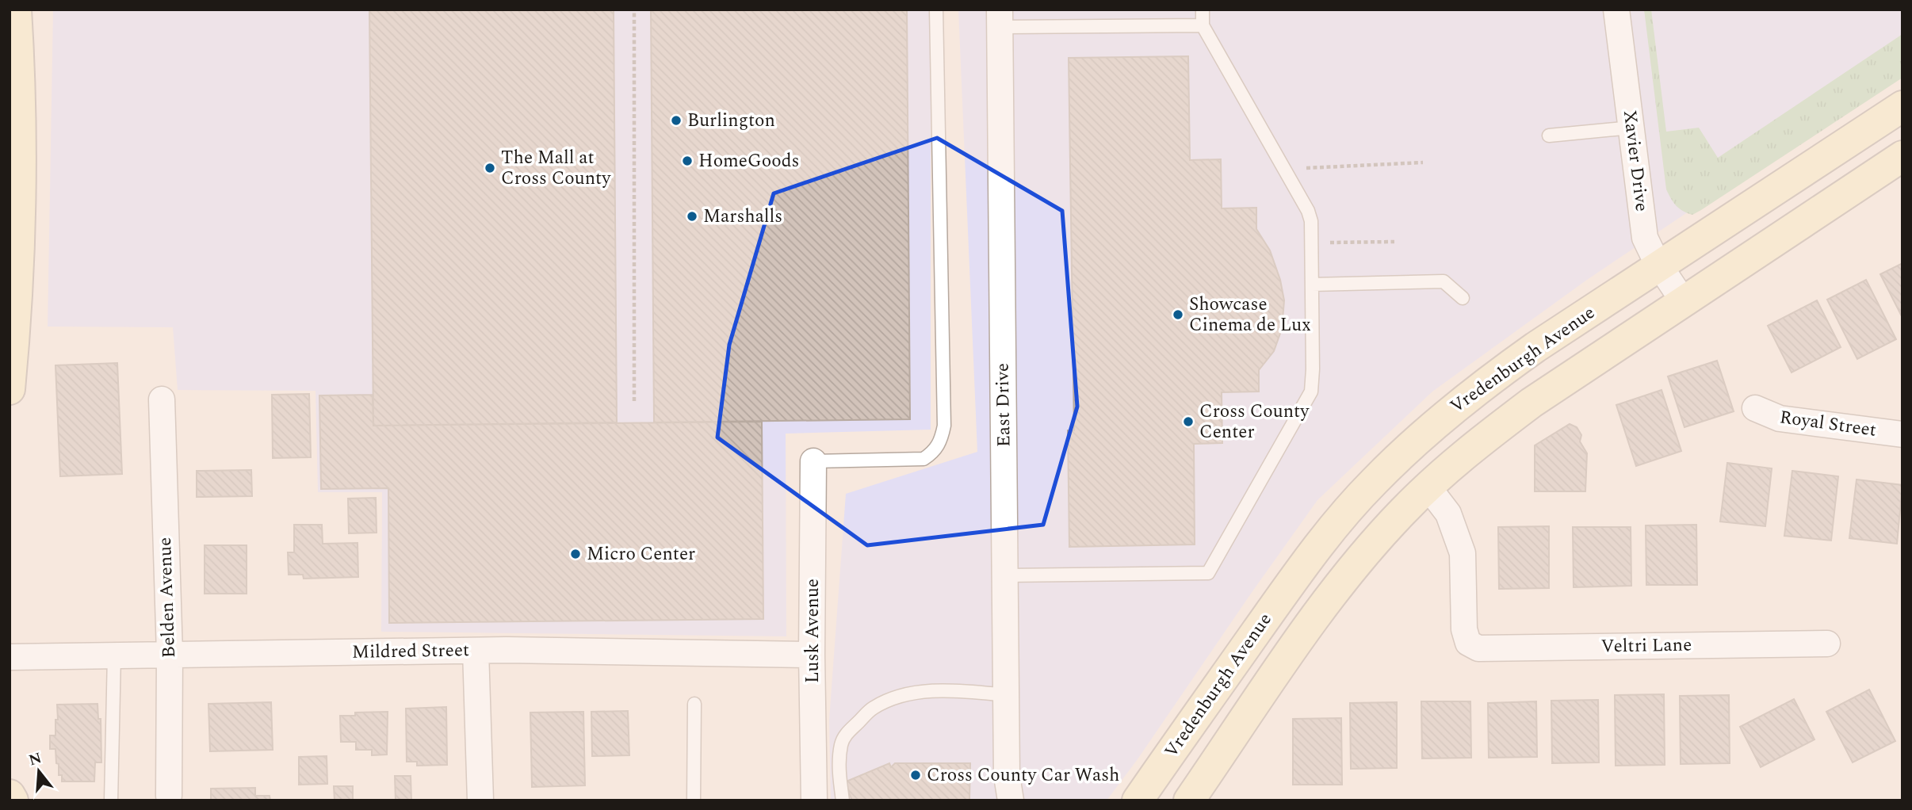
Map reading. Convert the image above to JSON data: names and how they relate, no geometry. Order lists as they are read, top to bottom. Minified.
{"streets":{"street":["Xavier Drive","Vredenburgh Avenue","East Drive","Royal Street","Belden Avenue","Lusk Avenue","Veltri Lane","Mildred Street"]},"crossings":[["Xavier Drive","Vredenburgh Avenue"],["Belden Avenue","Mildred Street"],["Lusk Avenue","Mildred Street"]],"places":["Burlington","HomeGoods","The Mall at Cross County","Marshalls","Showcase Cinema de Lux","Cross County Center","Micro Center","Cross County Car Wash"],"north":"top"}
